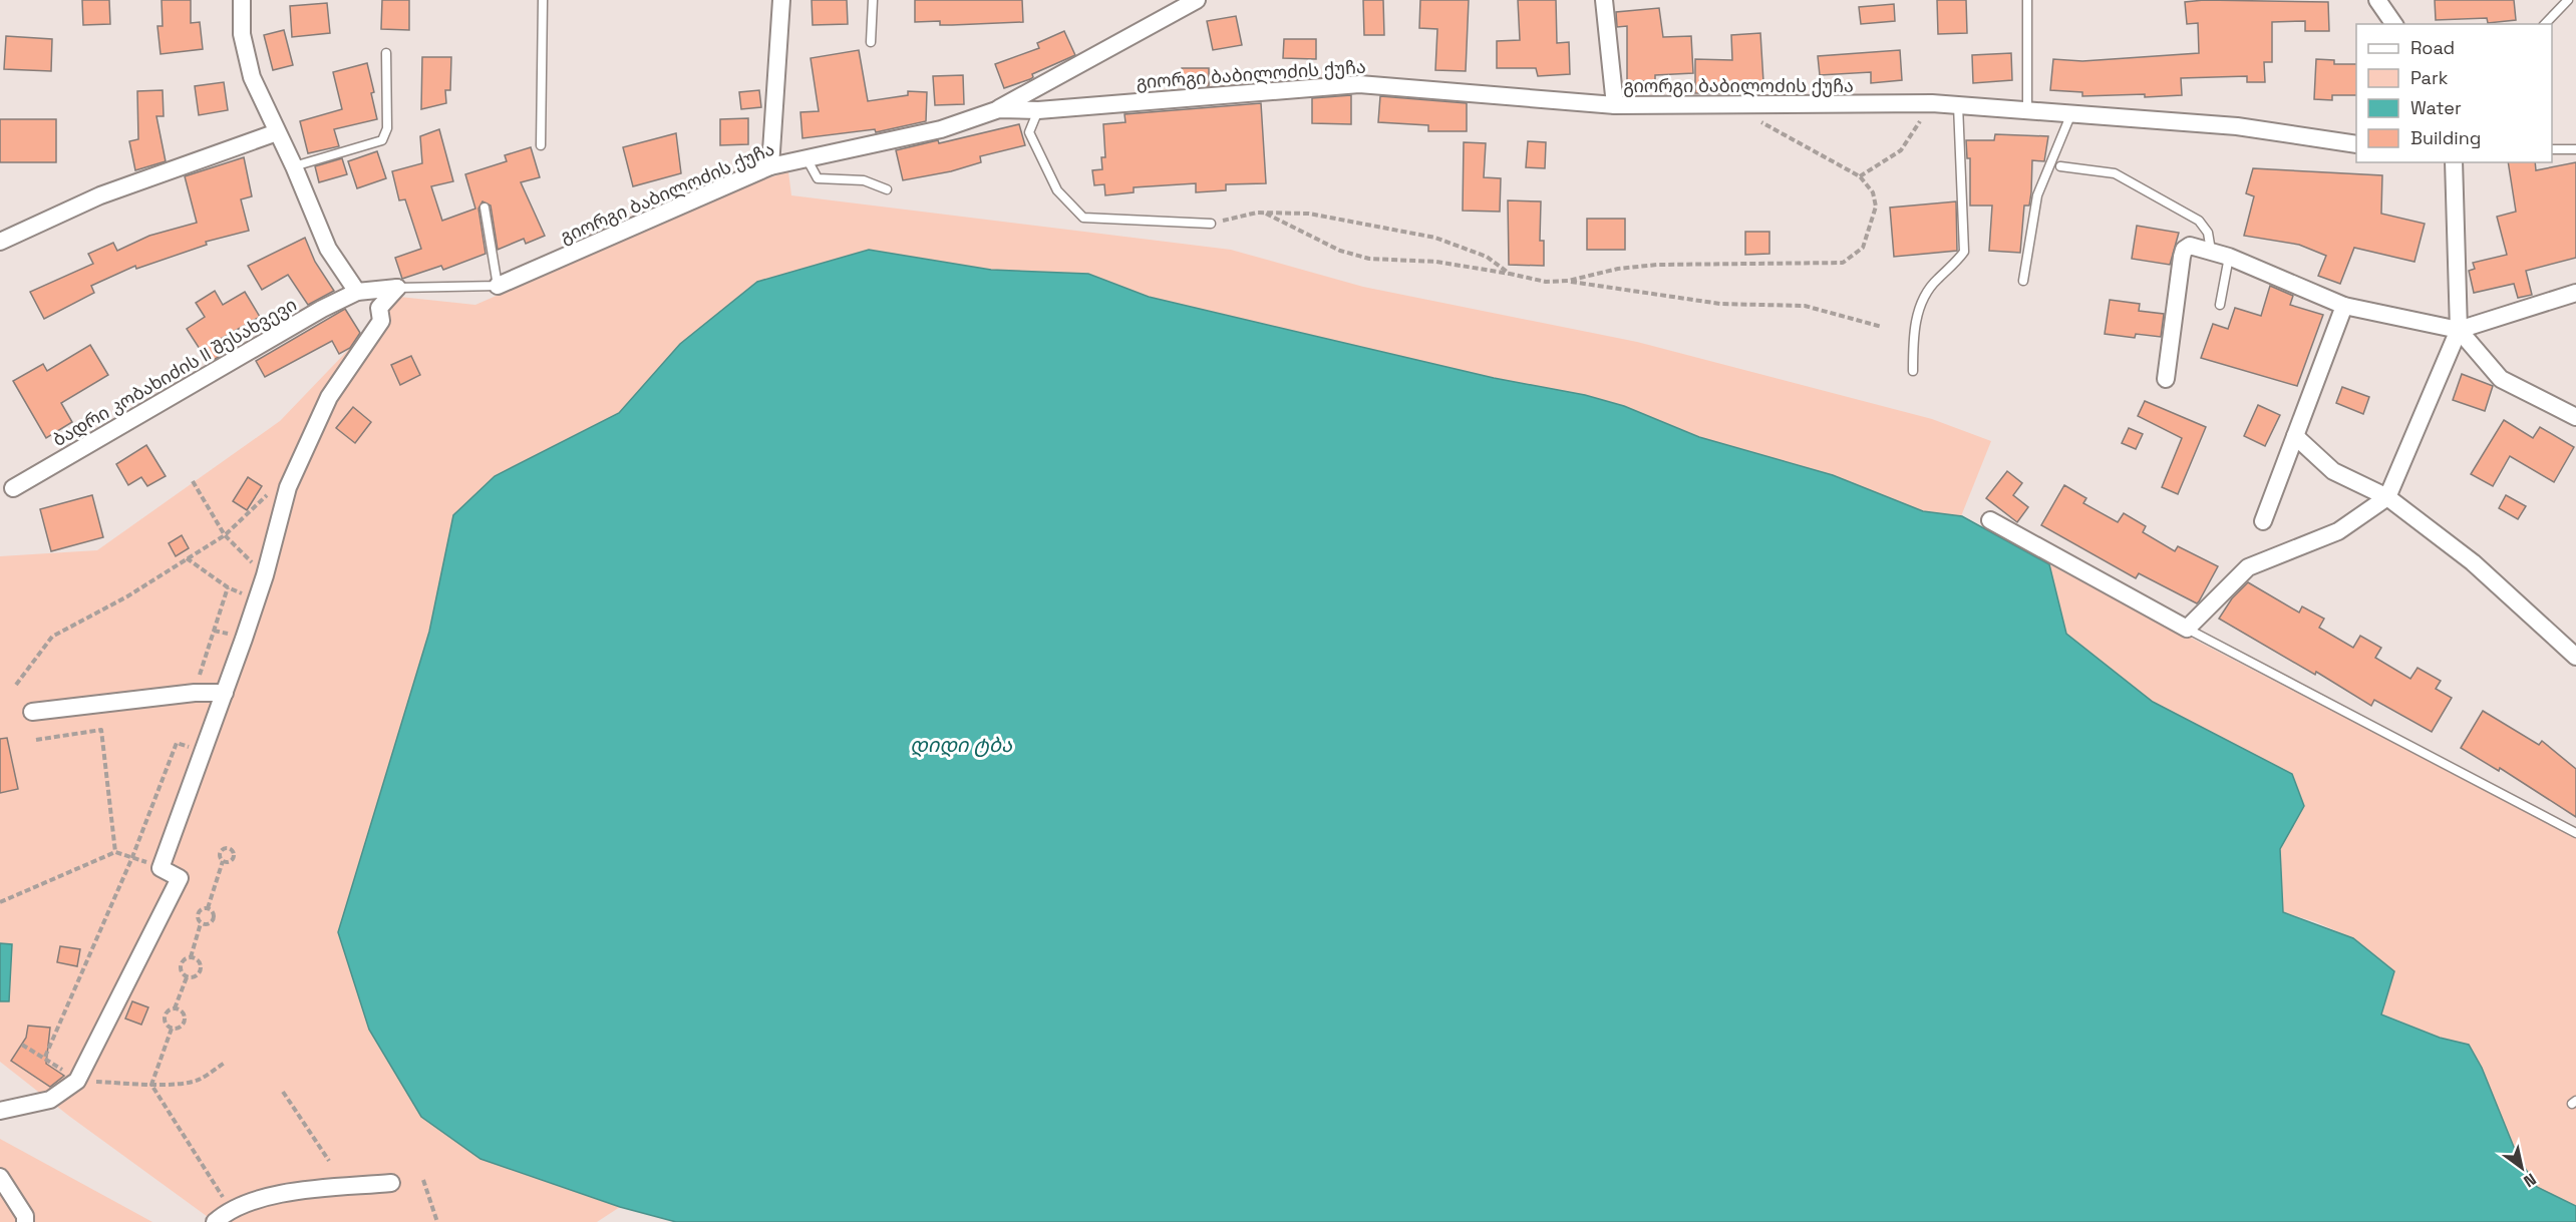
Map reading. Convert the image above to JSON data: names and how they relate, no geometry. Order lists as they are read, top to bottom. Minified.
{"streets":{"street":["გიორგი ბაბილოძის ქუჩა","ბადრი კობახიძის II შესახვევი"]},"crossings":[["გიორგი ბაბილოძის ქუჩა","ბადრი კობახიძის II შესახვევი"]],"water":["დიდი ტბა"],"legend":["Road","Park","Water","Building"],"north":"bottom right"}
